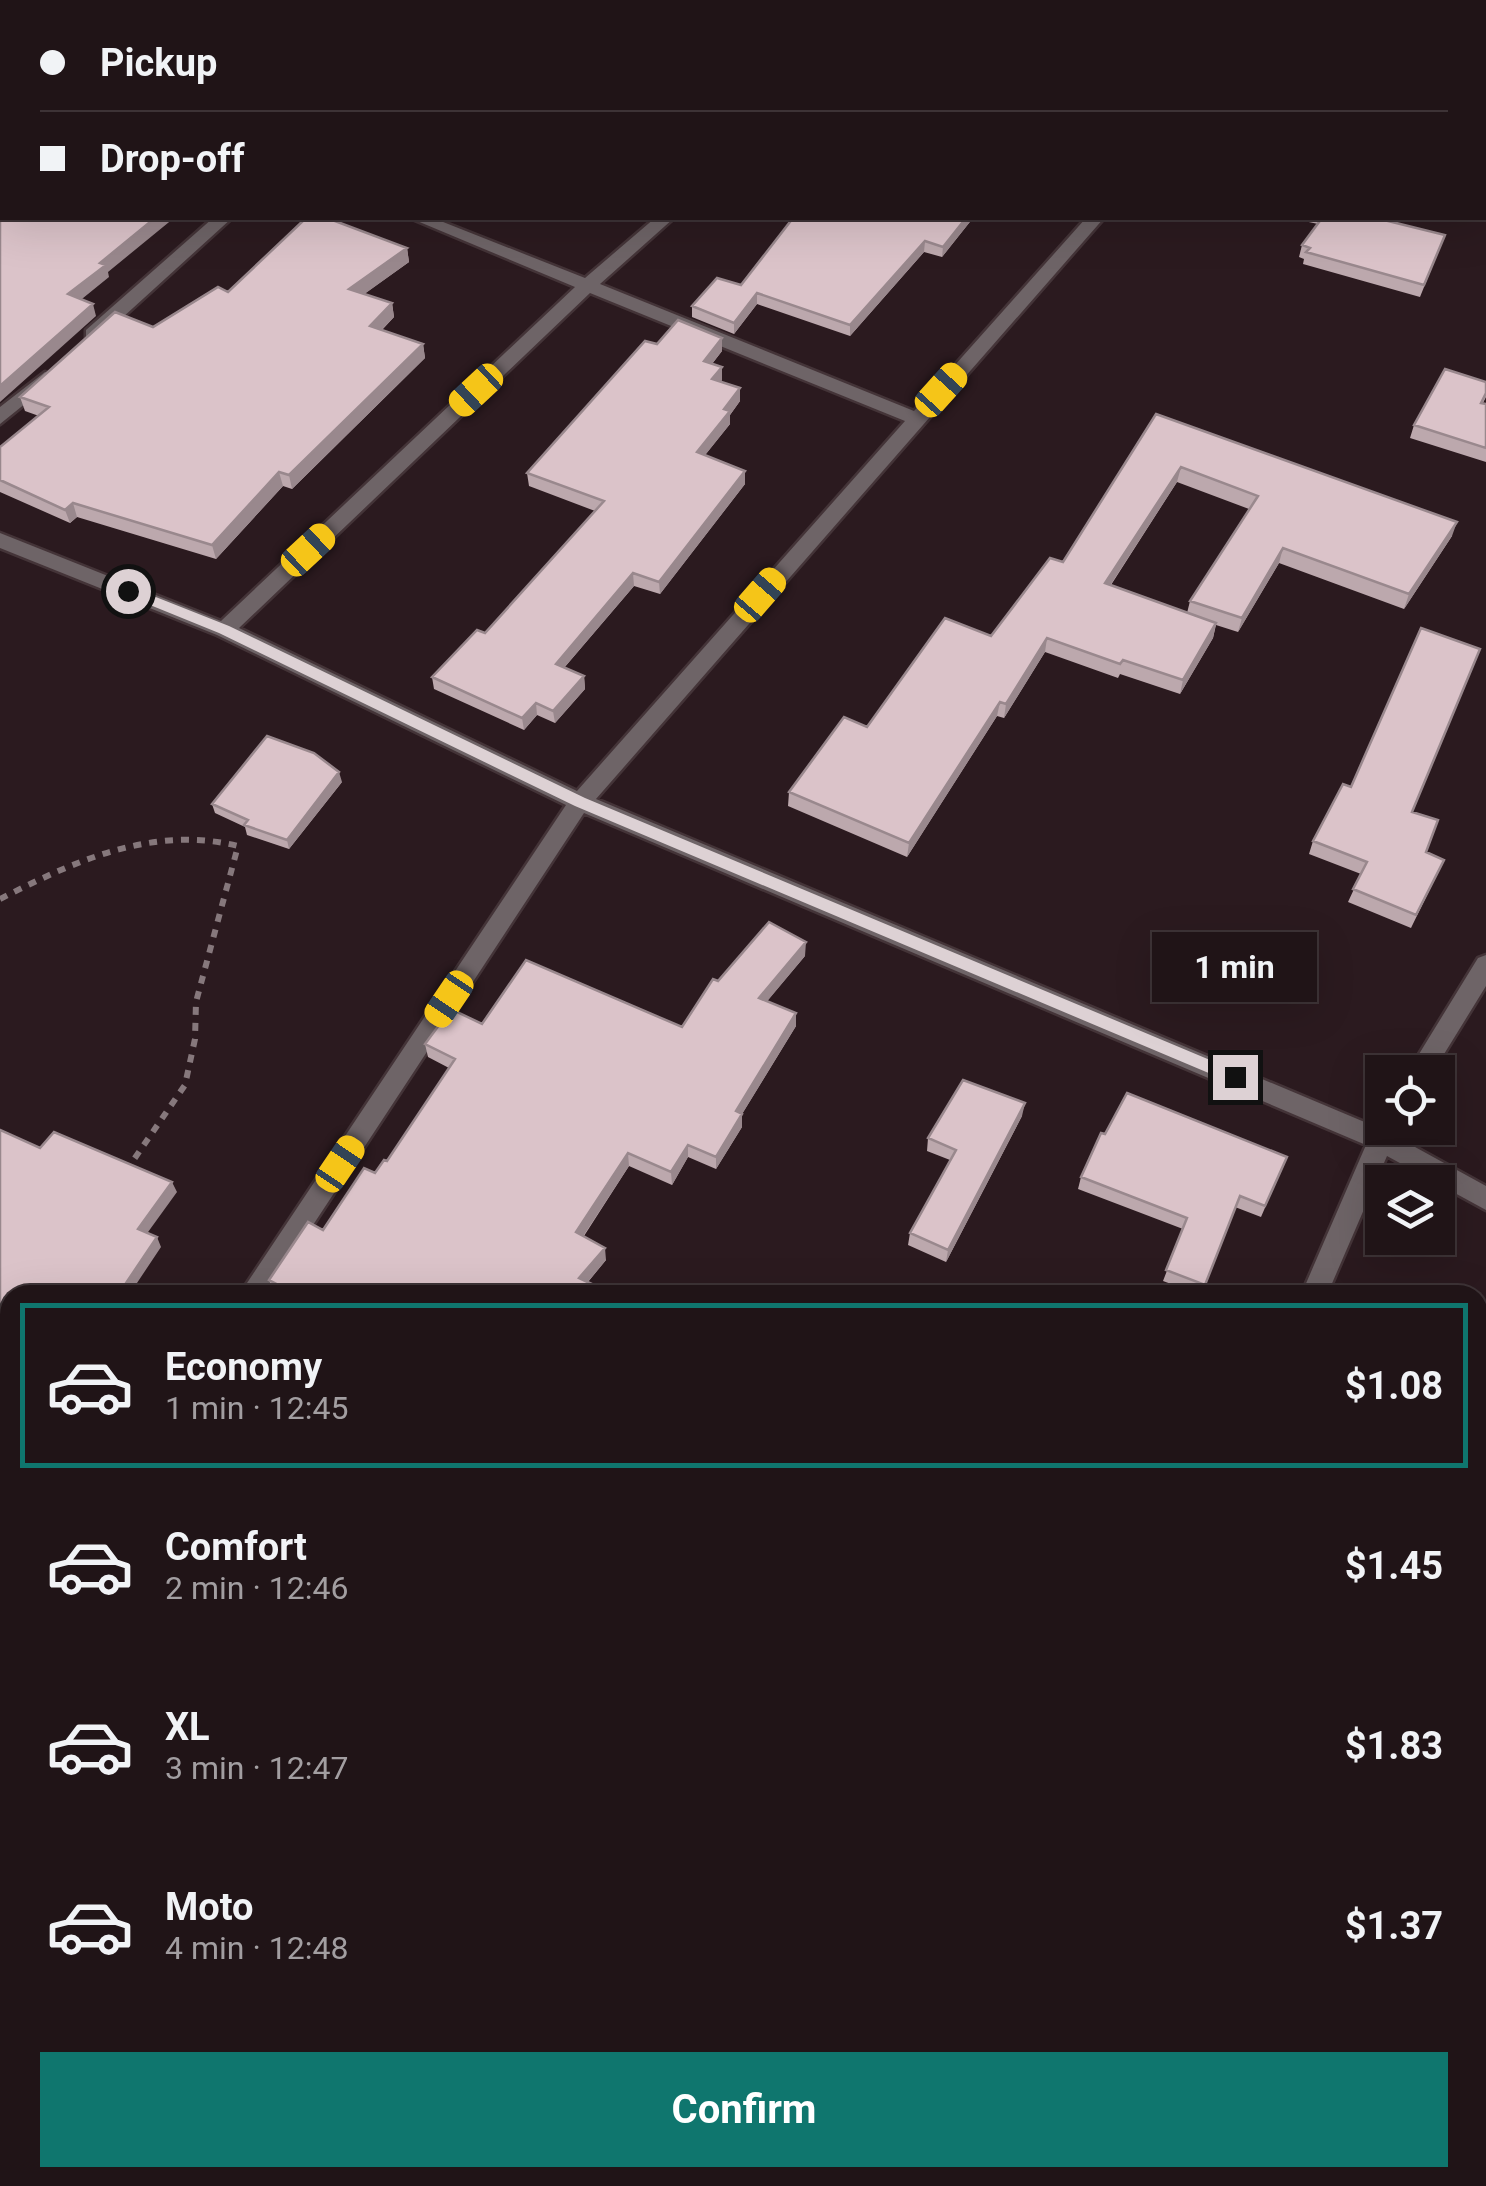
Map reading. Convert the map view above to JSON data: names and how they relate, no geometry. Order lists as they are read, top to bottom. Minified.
{"page":{"banner":["Pickup","Drop-off"],"bubble":"1 min","list":[{"name":"Economy","note":"1 min · 12:45","value":"$1.08"},{"name":"Comfort","note":"2 min · 12:46","value":"$1.45"},{"name":"XL","note":"3 min · 12:47","value":"$1.83"},{"name":"Moto","note":"4 min · 12:48","value":"$1.37"}],"buttons":"Confirm"}}
